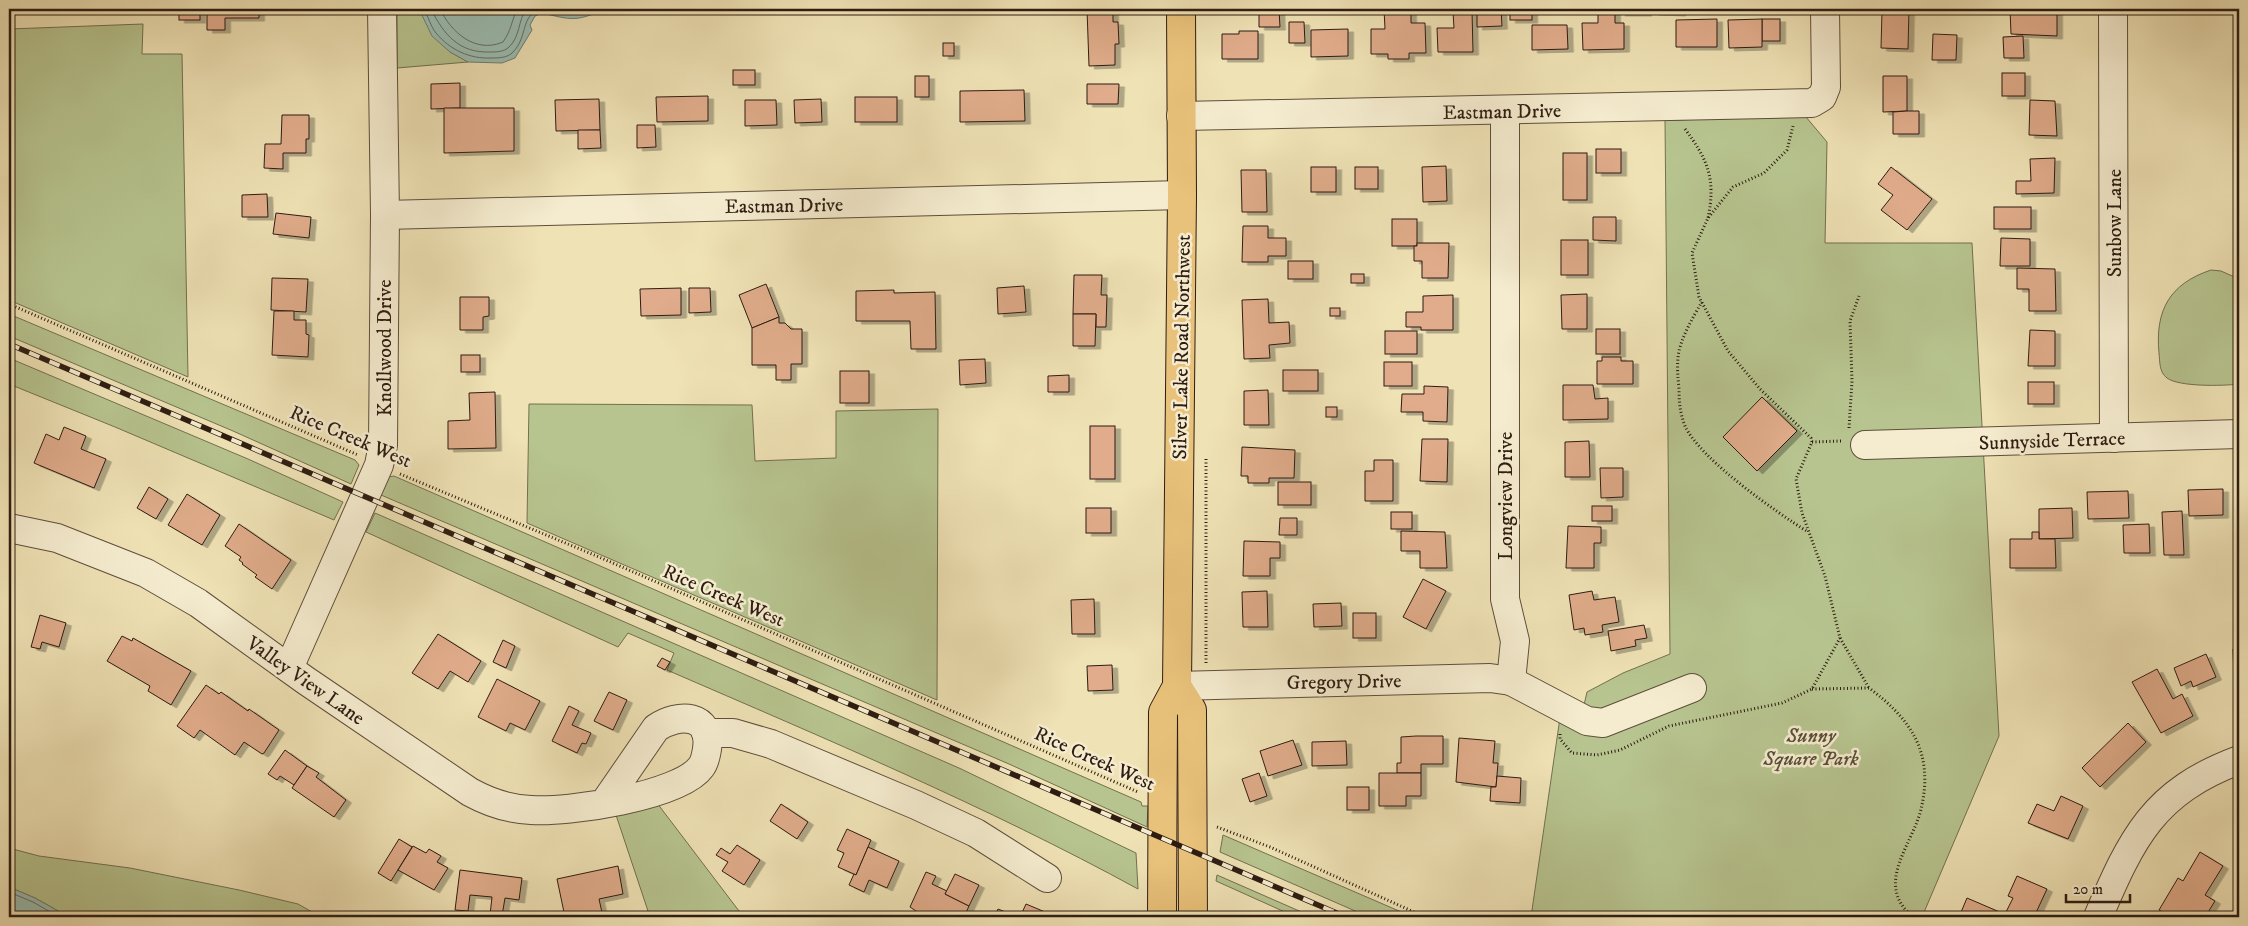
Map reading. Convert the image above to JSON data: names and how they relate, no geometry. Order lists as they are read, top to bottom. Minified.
{"streets":{"main road":["Silver Lake Road Northwest"],"street":["Eastman Drive","Sunbow Lane","Knollwood Drive","Sunnyside Terrace","Longview Drive","Valley View Lane","Gregory Drive"],"path":["Rice Creek West"]},"crossings":[["Eastman Drive","Silver Lake Road Northwest"],["Eastman Drive","Knollwood Drive"],["Eastman Drive","Longview Drive"],["Sunbow Lane","Sunnyside Terrace"],["Silver Lake Road Northwest","Rice Creek West"],["Silver Lake Road Northwest","Gregory Drive"],["Knollwood Drive","Rice Creek West"],["Knollwood Drive","Valley View Lane"],["Longview Drive","Gregory Drive"]],"parks":["Sunny Square Park"],"scale_bar":"20 m"}
